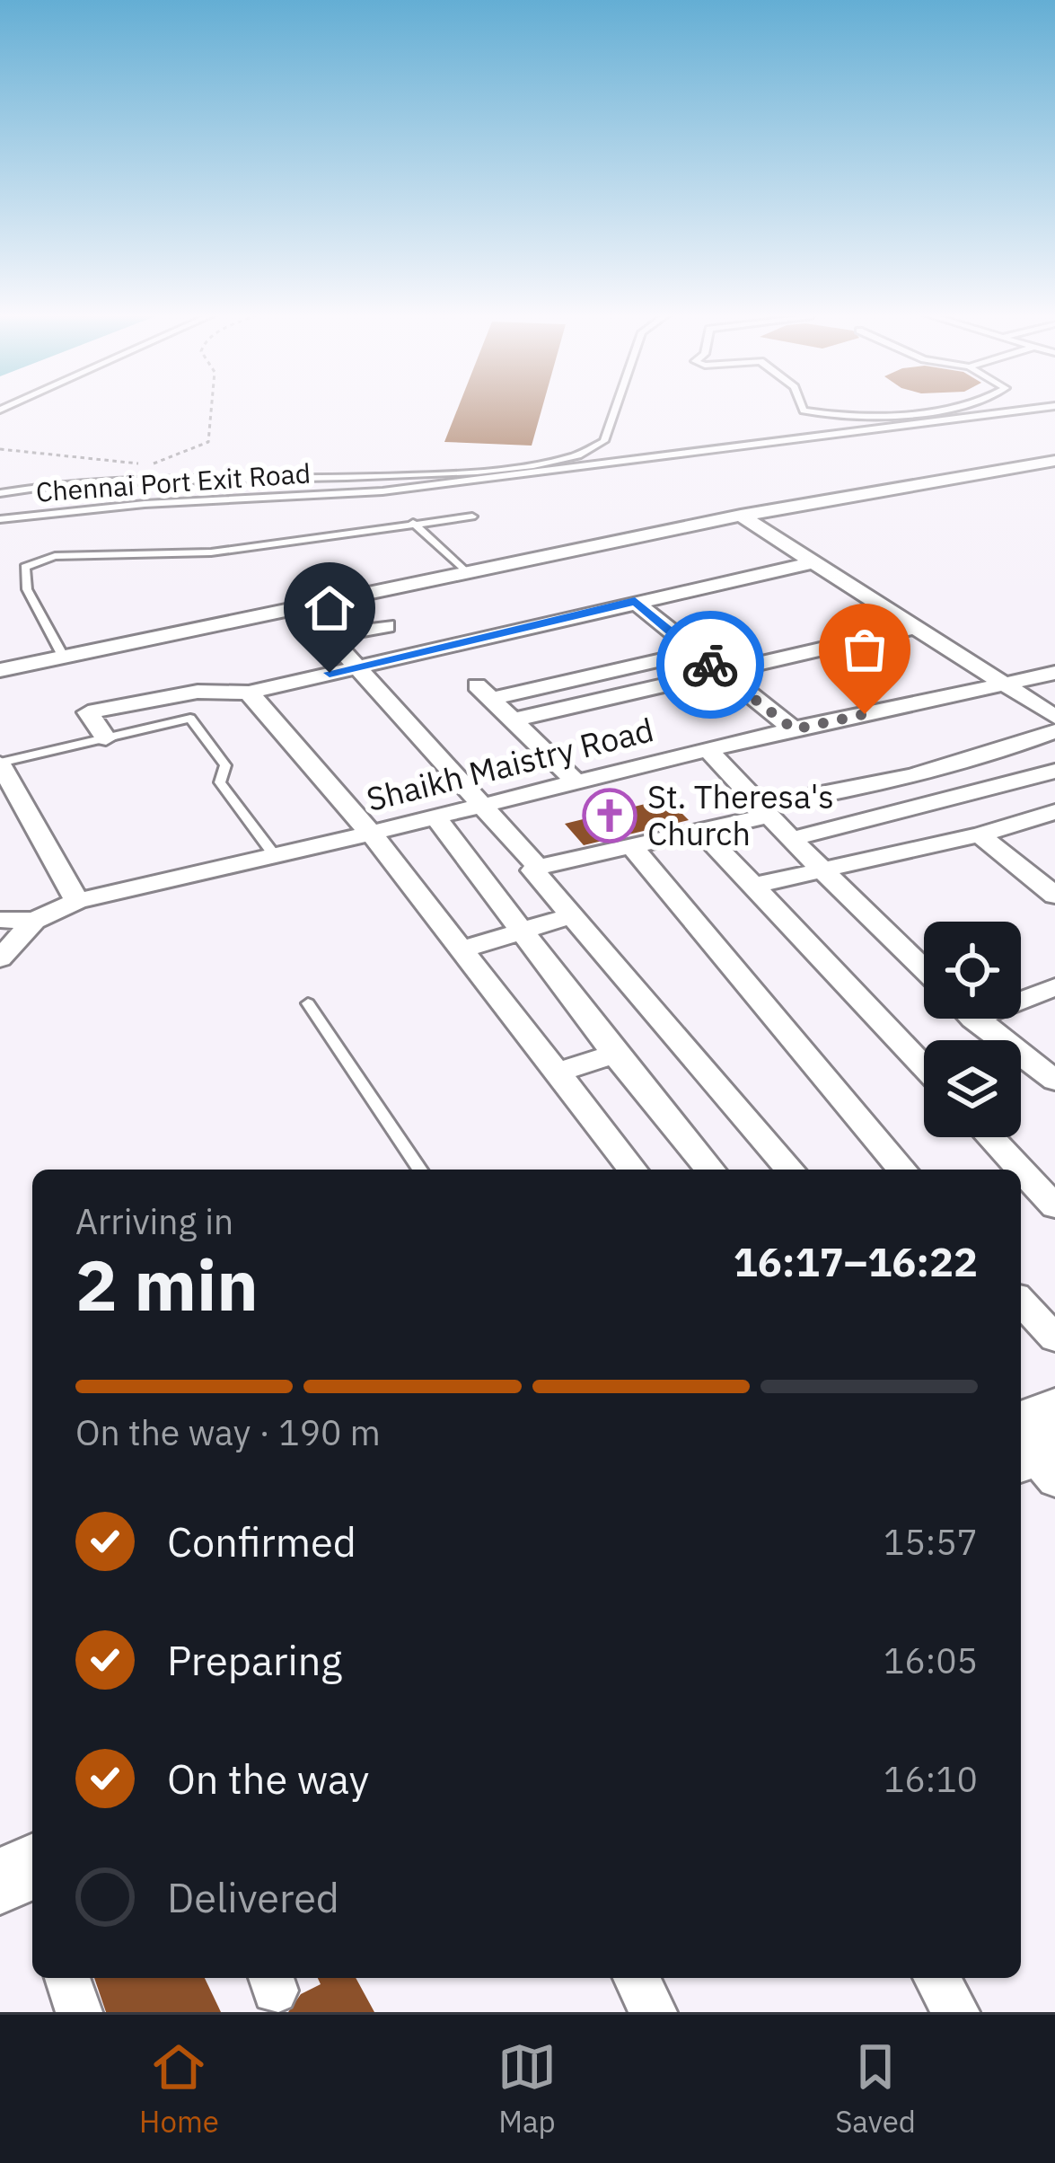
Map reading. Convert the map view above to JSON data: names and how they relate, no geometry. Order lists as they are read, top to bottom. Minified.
{"streets":{"street":["Shaikh Maistry Road"],"lane":["Chennai Port Exit Road"]},"places":{"church":["St. Theresa's Church"]},"page":{"heading":["2 min","Arriving in","16:17–16:22"],"bar":"On the way · 190 m","list":[["Confirmed","15:57"],["Preparing","16:05"],["On the way","16:10"],"Delivered"],"tabs":["Home","Map","Saved"]}}
